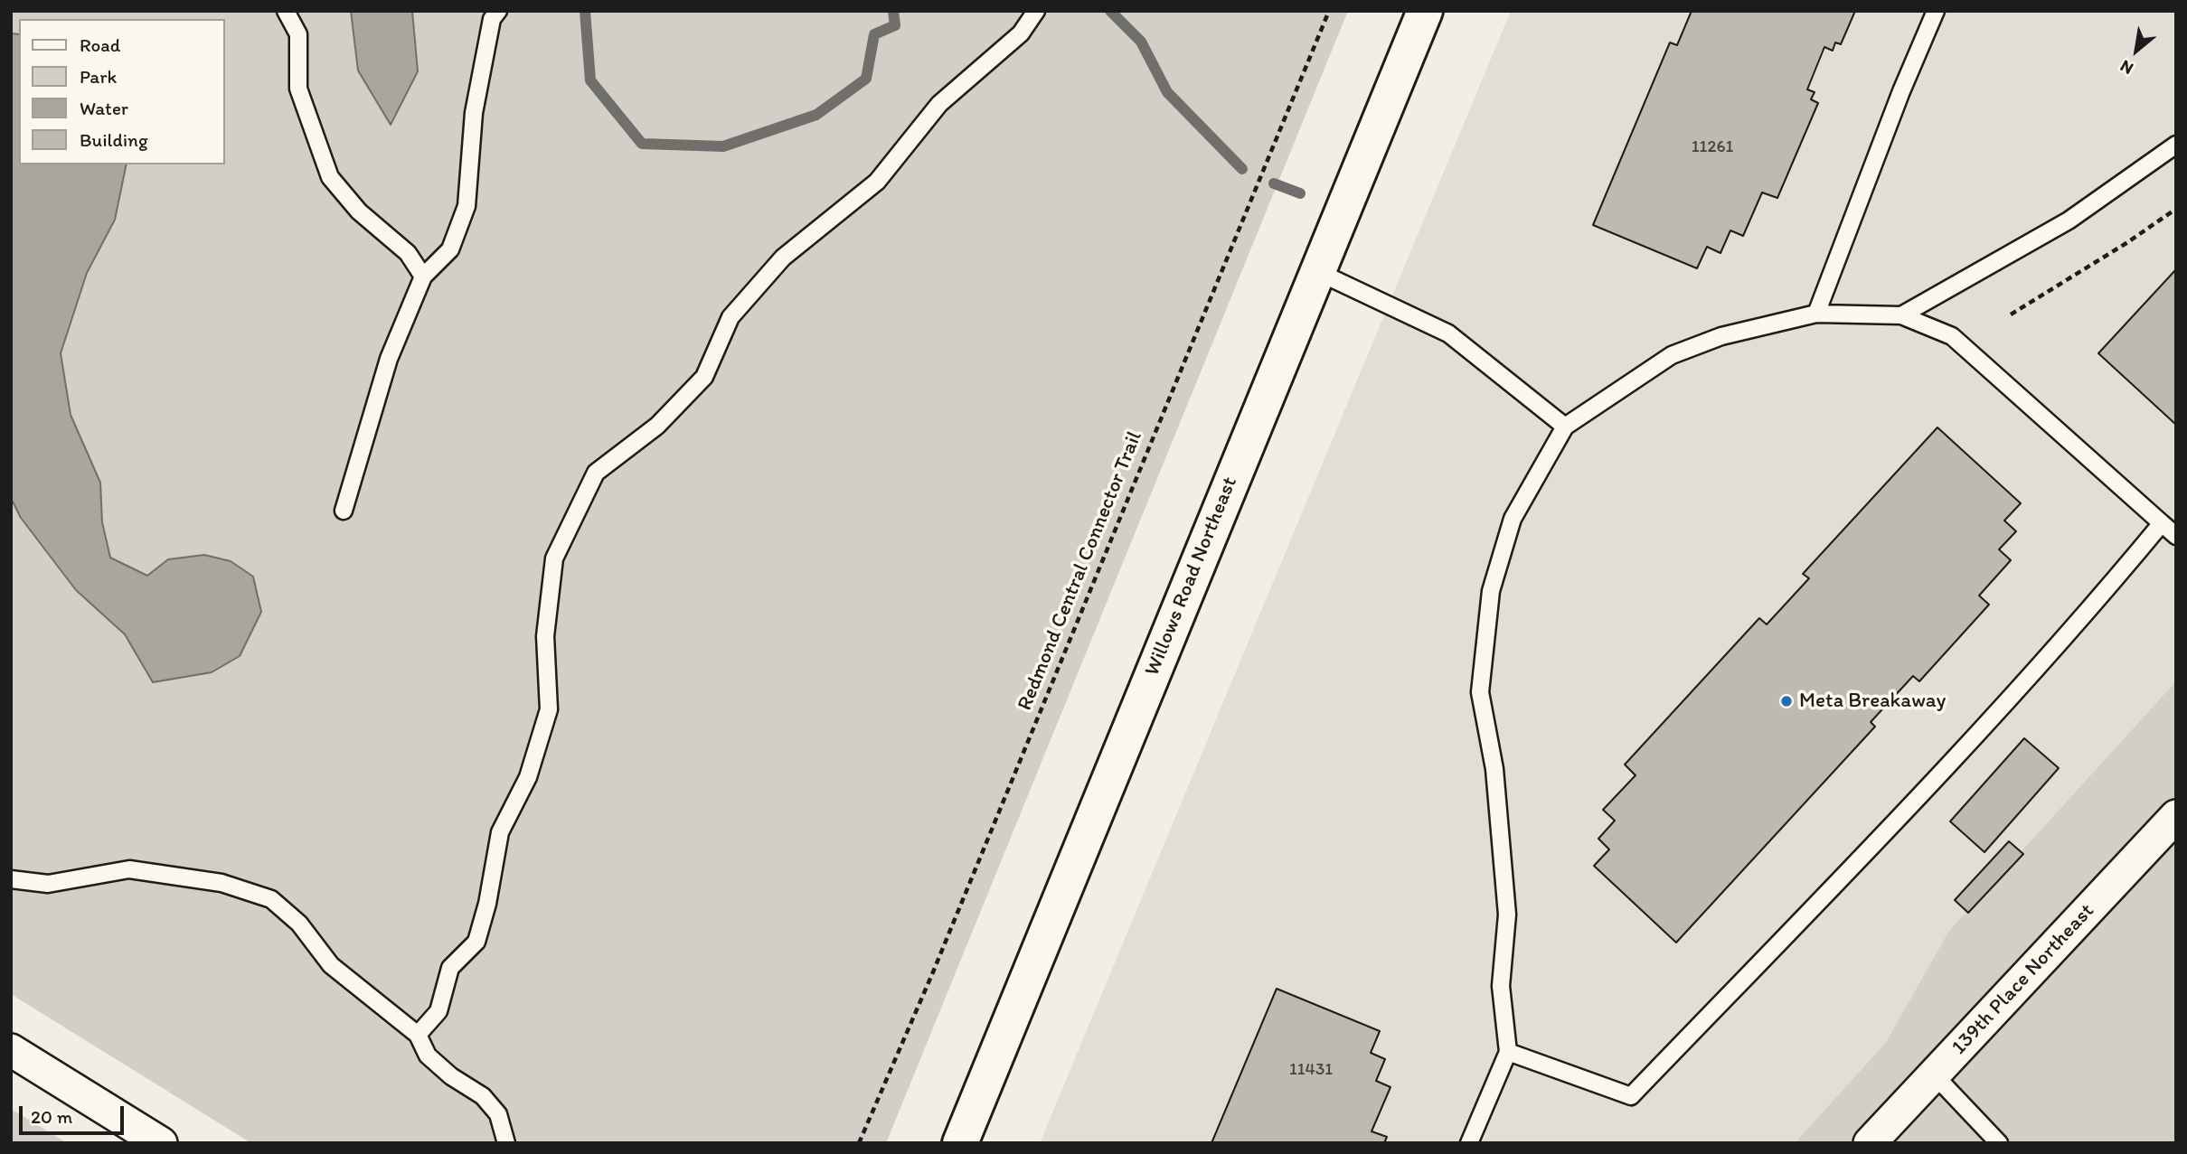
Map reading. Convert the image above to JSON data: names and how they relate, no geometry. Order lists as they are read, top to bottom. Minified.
{"streets":{"main road":["Willows Road Northeast"],"street":["139th Place Northeast"],"path":["Redmond Central Connector Trail"]},"places":["Meta Breakaway"],"house_numbers":["11261","11431"],"legend":["Road","Park","Water","Building"],"scale_bar":"20 m","north":"bottom left"}
